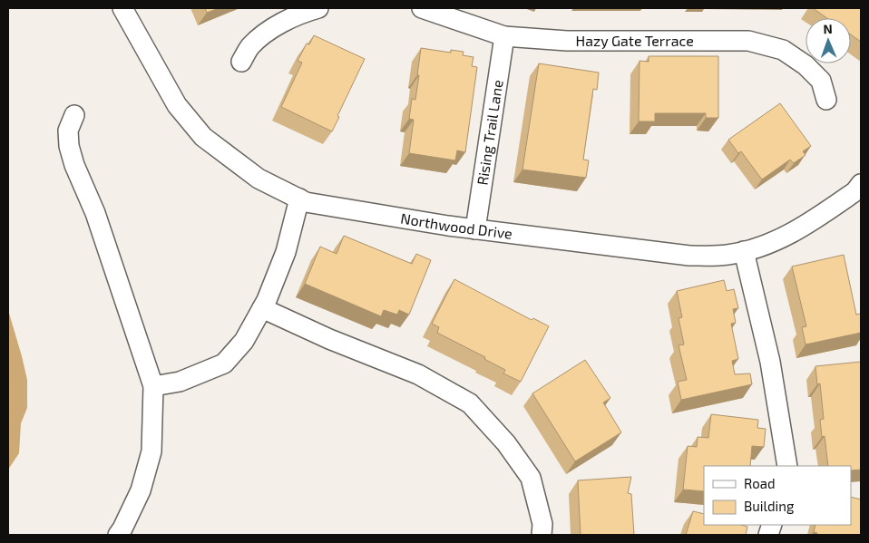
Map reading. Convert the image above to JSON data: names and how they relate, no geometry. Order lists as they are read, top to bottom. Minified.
{"streets":{"street":["Hazy Gate Terrace","Rising Trail Lane","Northwood Drive"]},"crossings":[["Hazy Gate Terrace","Rising Trail Lane"],["Rising Trail Lane","Northwood Drive"]],"legend":["Road","Building"],"north":"top"}
